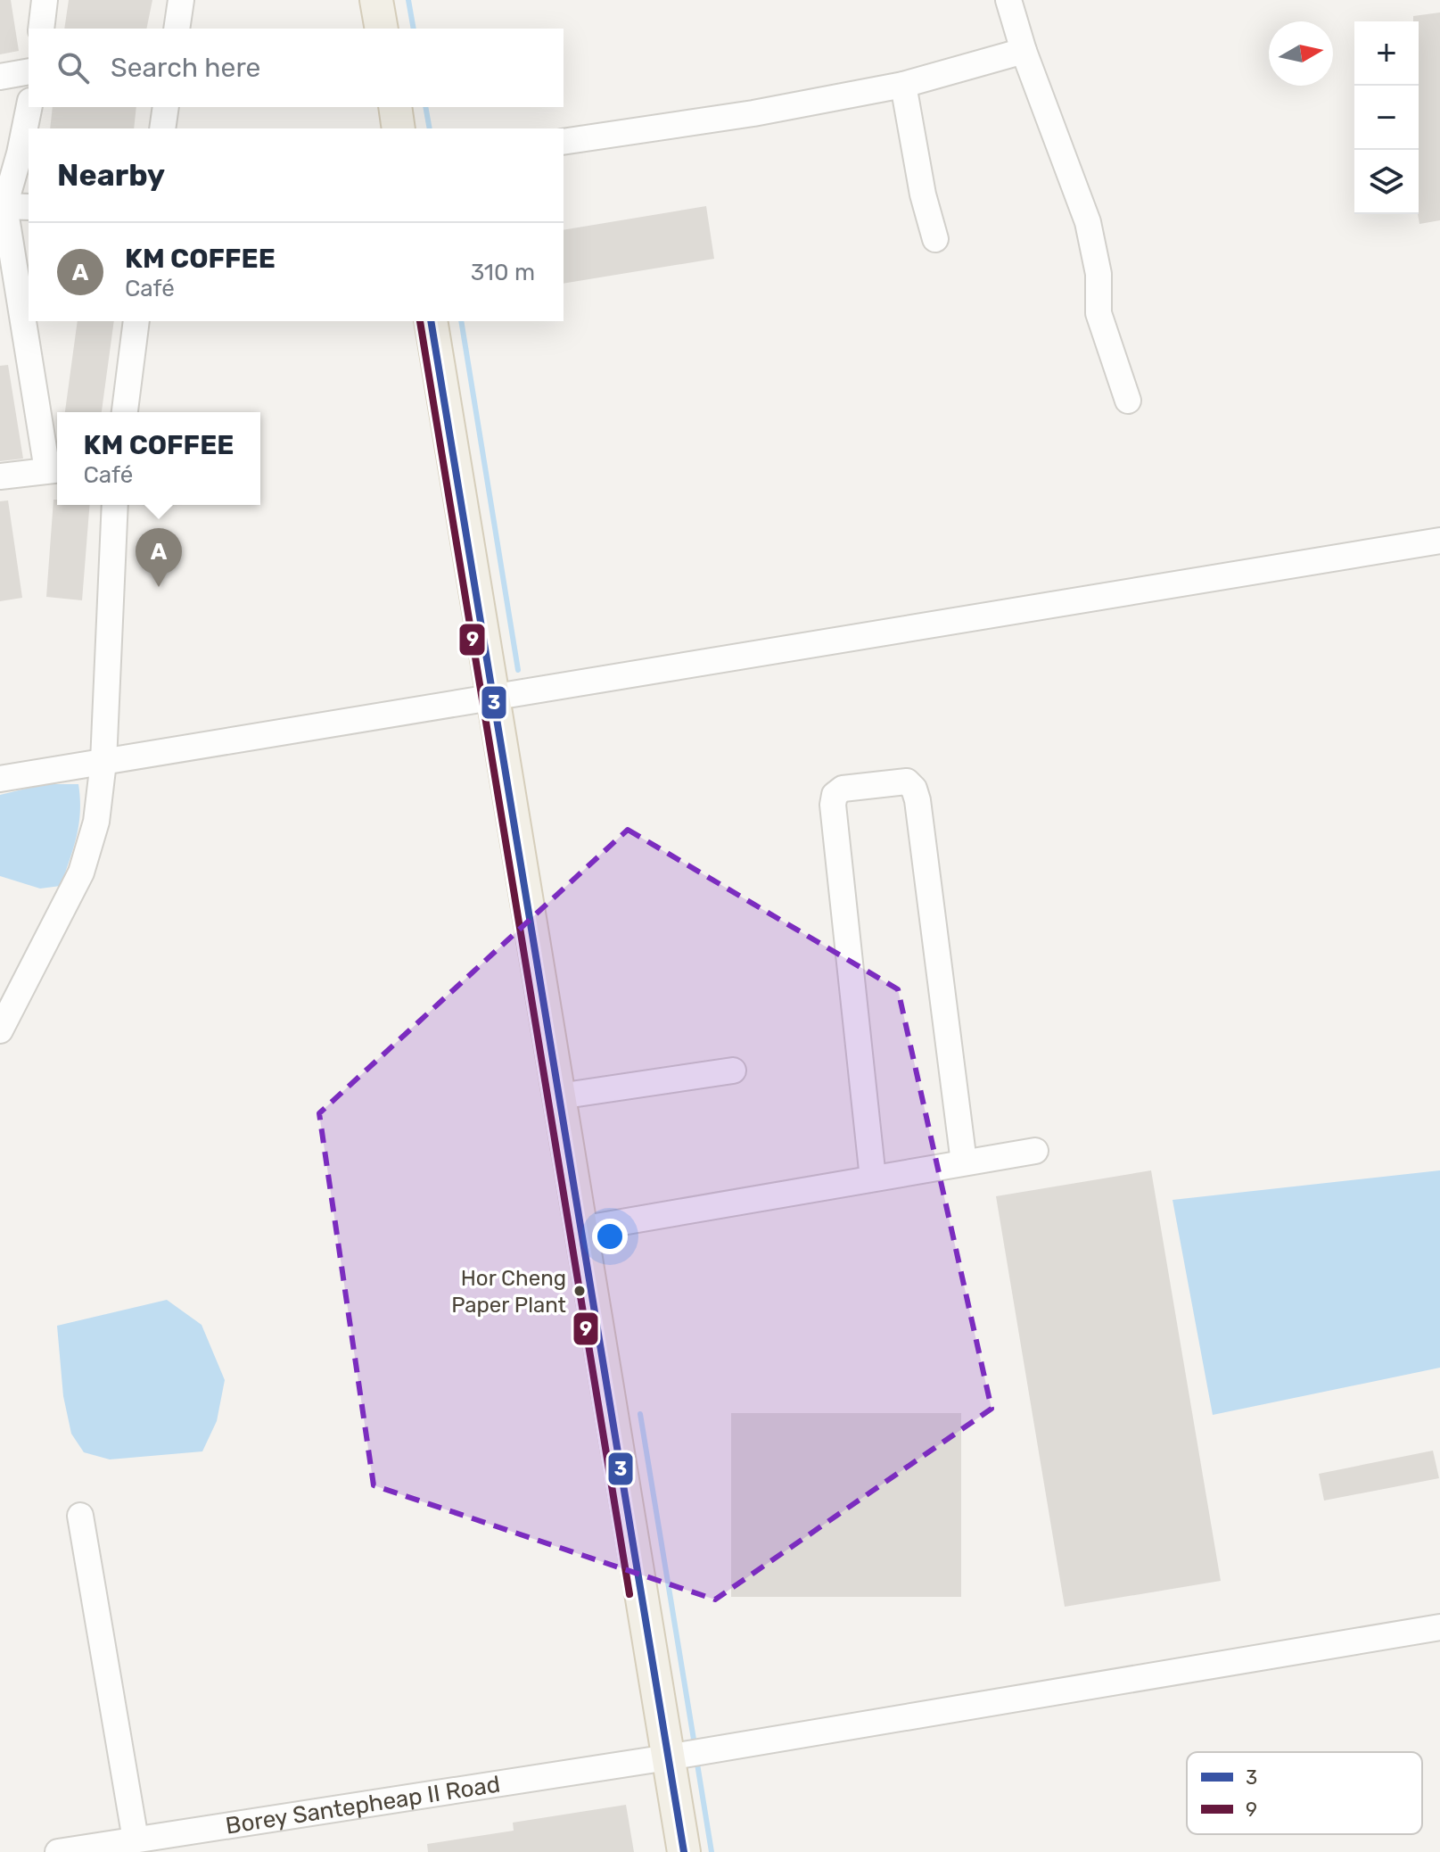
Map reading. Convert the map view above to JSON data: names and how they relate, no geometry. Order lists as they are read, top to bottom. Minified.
{"streets":{"street":["Borey Santepheap II Road"]},"places":["Hor Cheng Paper Plant"],"lines":["transit line 3","transit line 9"],"legend":["3","9"],"north":"right","page":{"map_buttons":["+","−"],"search":"Search here","heading":"Nearby","list":[{"mark":"A","name":"KM COFFEE","note":"Café","value":"310 m"}],"popup":["KM COFFEE","Café"],"pins":"A"}}
